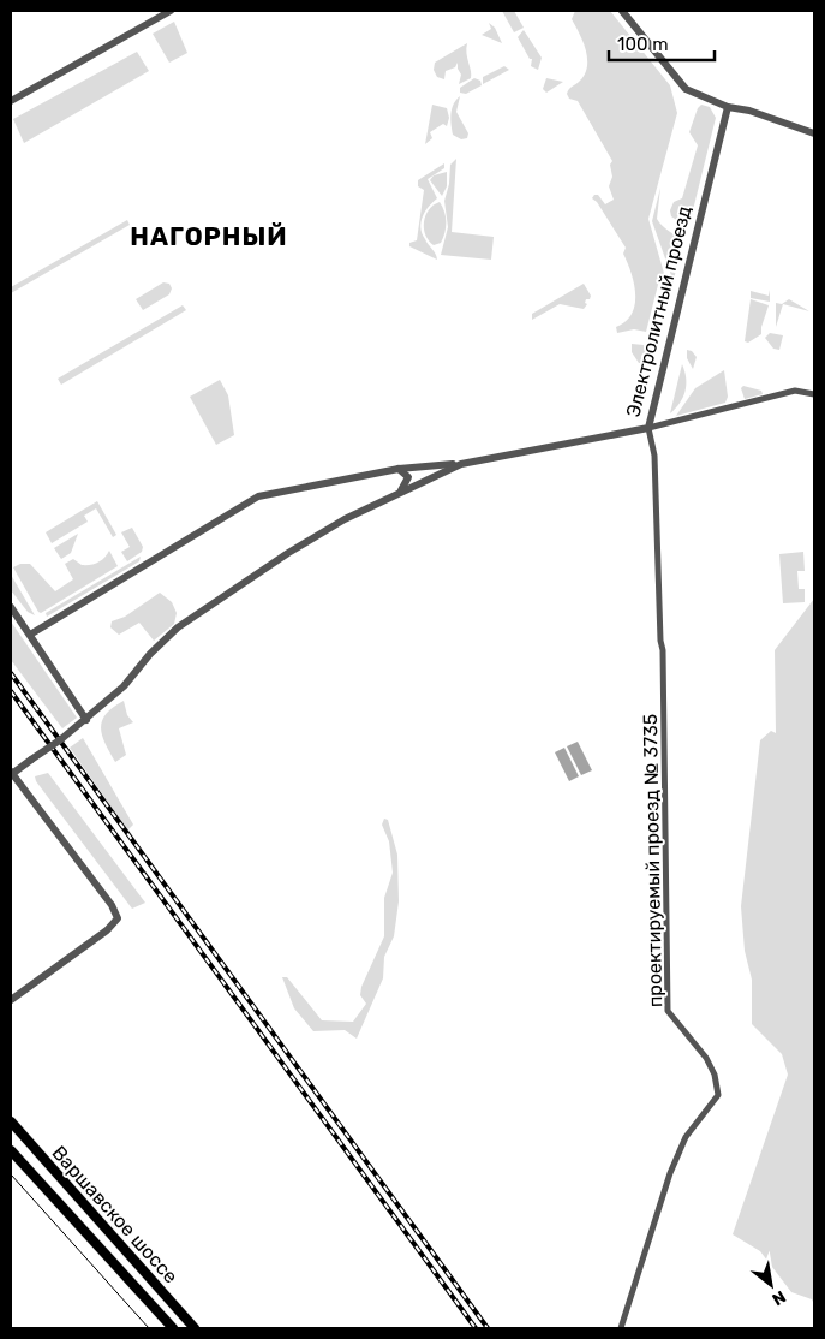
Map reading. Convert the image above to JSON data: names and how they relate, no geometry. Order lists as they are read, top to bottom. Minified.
{"streets":{"main road":["Варшавское шоссе"],"street":["Электролитный проезд","проектируемый проезд № 3735"]},"crossings":[["Электролитный проезд","проектируемый проезд № 3735"]],"districts":["НАГОРНЫЙ"],"scale_bar":"100 m","north":"bottom right"}
